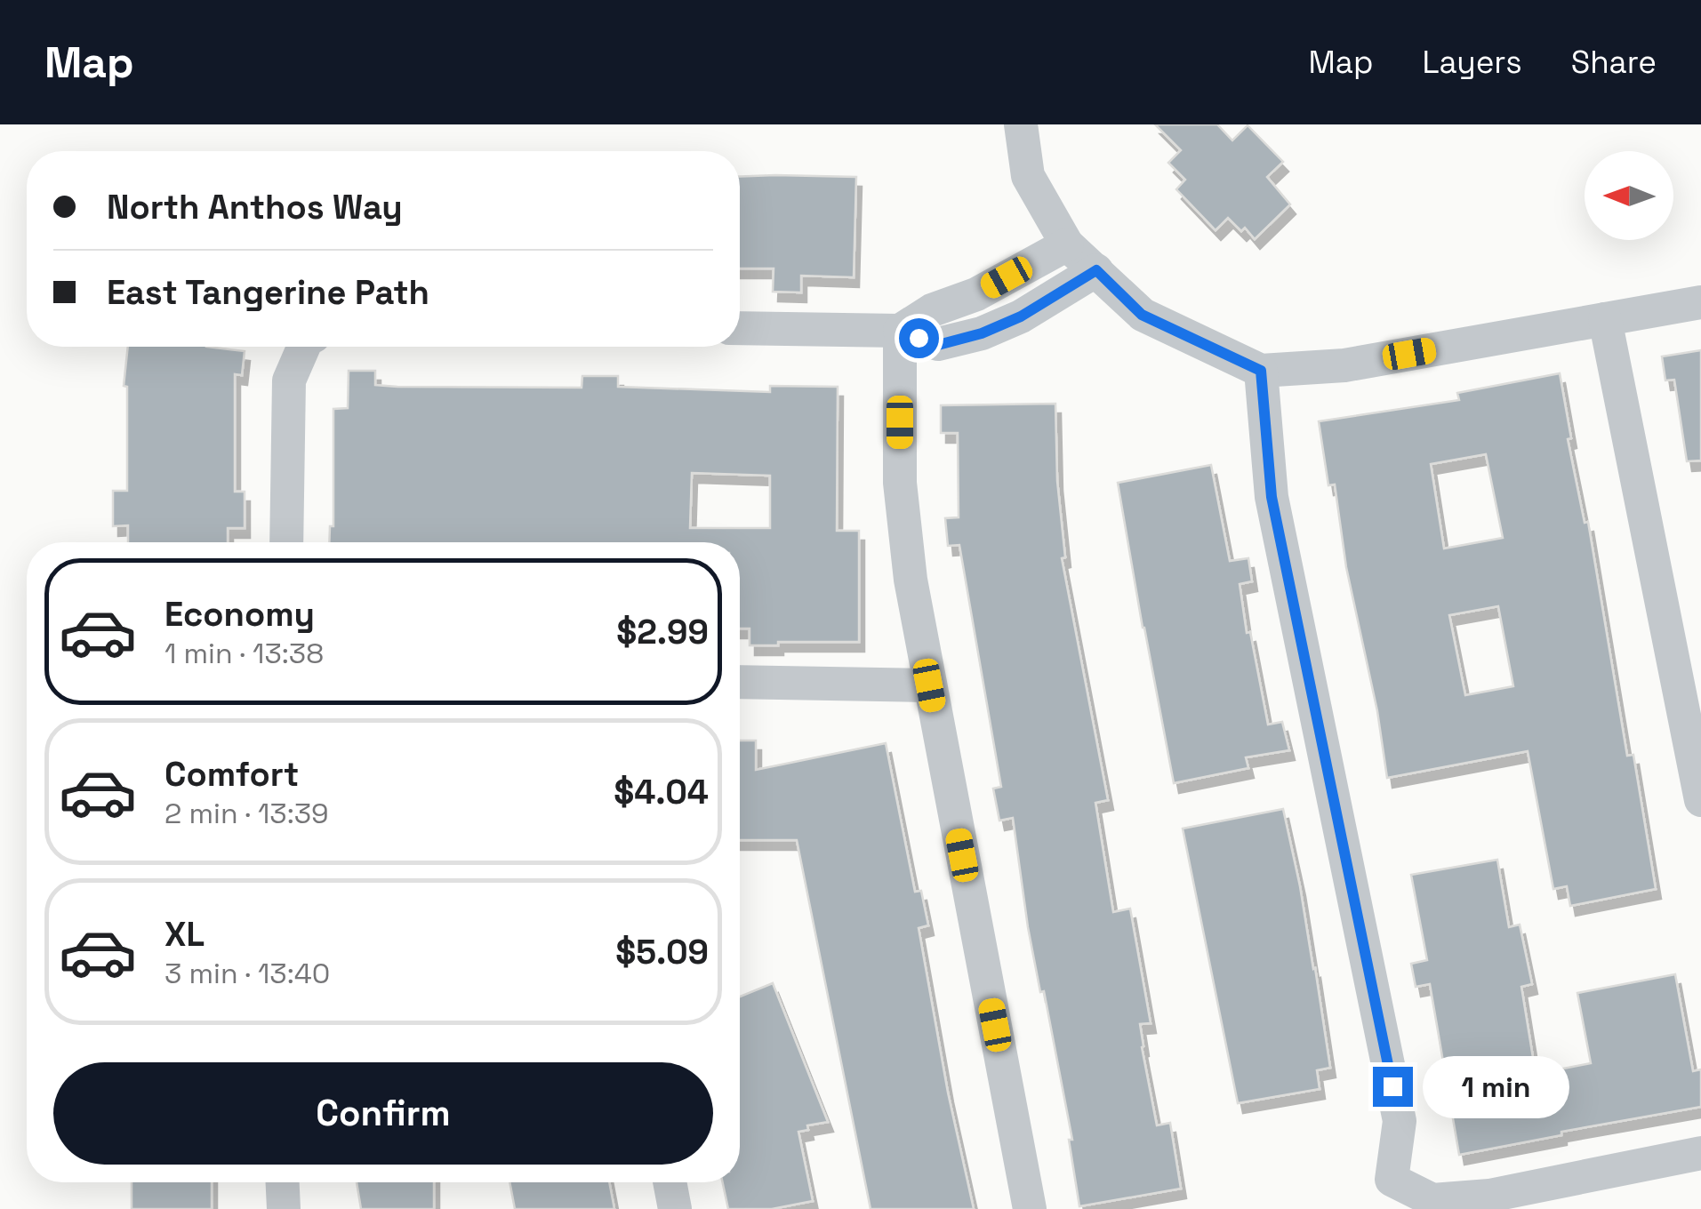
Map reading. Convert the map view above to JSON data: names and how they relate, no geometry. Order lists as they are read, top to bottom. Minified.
{"north":"left","page":{"header":"Map","nav":["Map","Layers","Share"],"banner":["North Anthos Way","East Tangerine Path"],"list":[{"name":"Economy","note":"1 min · 13:38","value":"$2.99"},{"name":"Comfort","note":"2 min · 13:39","value":"$4.04"},{"name":"XL","note":"3 min · 13:40","value":"$5.09"}],"buttons":"Confirm","bubble":"1 min"}}
